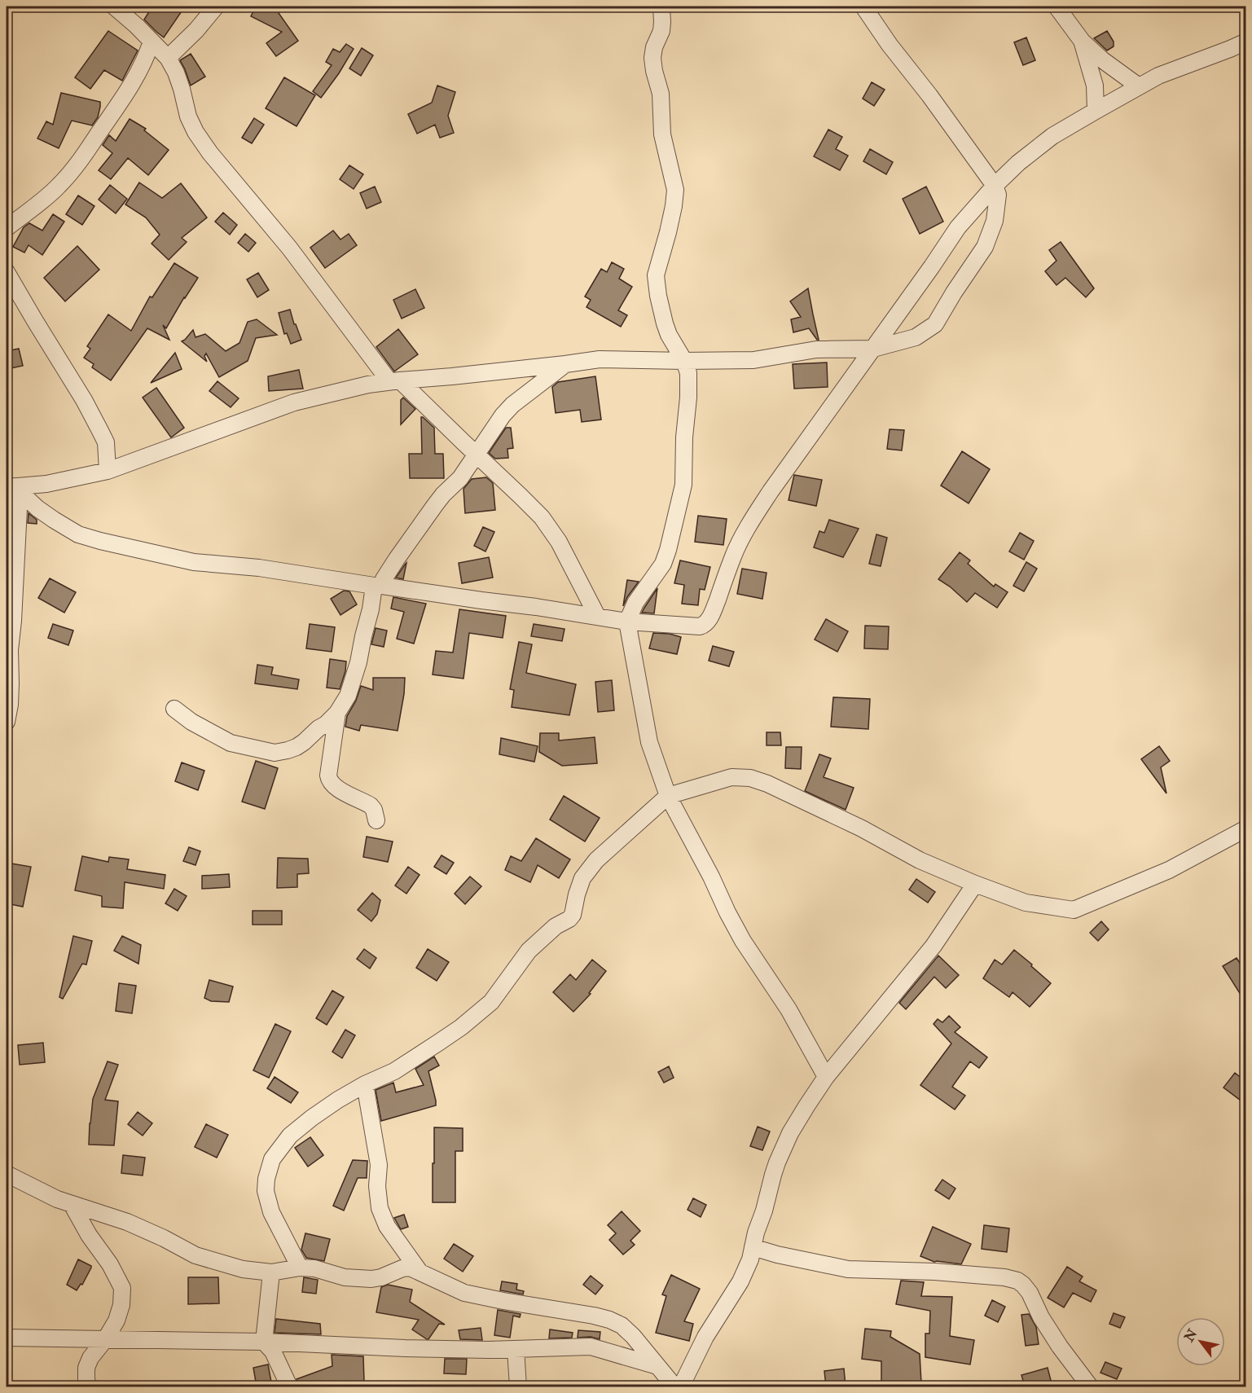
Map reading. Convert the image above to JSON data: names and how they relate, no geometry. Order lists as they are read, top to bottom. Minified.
{"north":"top left"}
